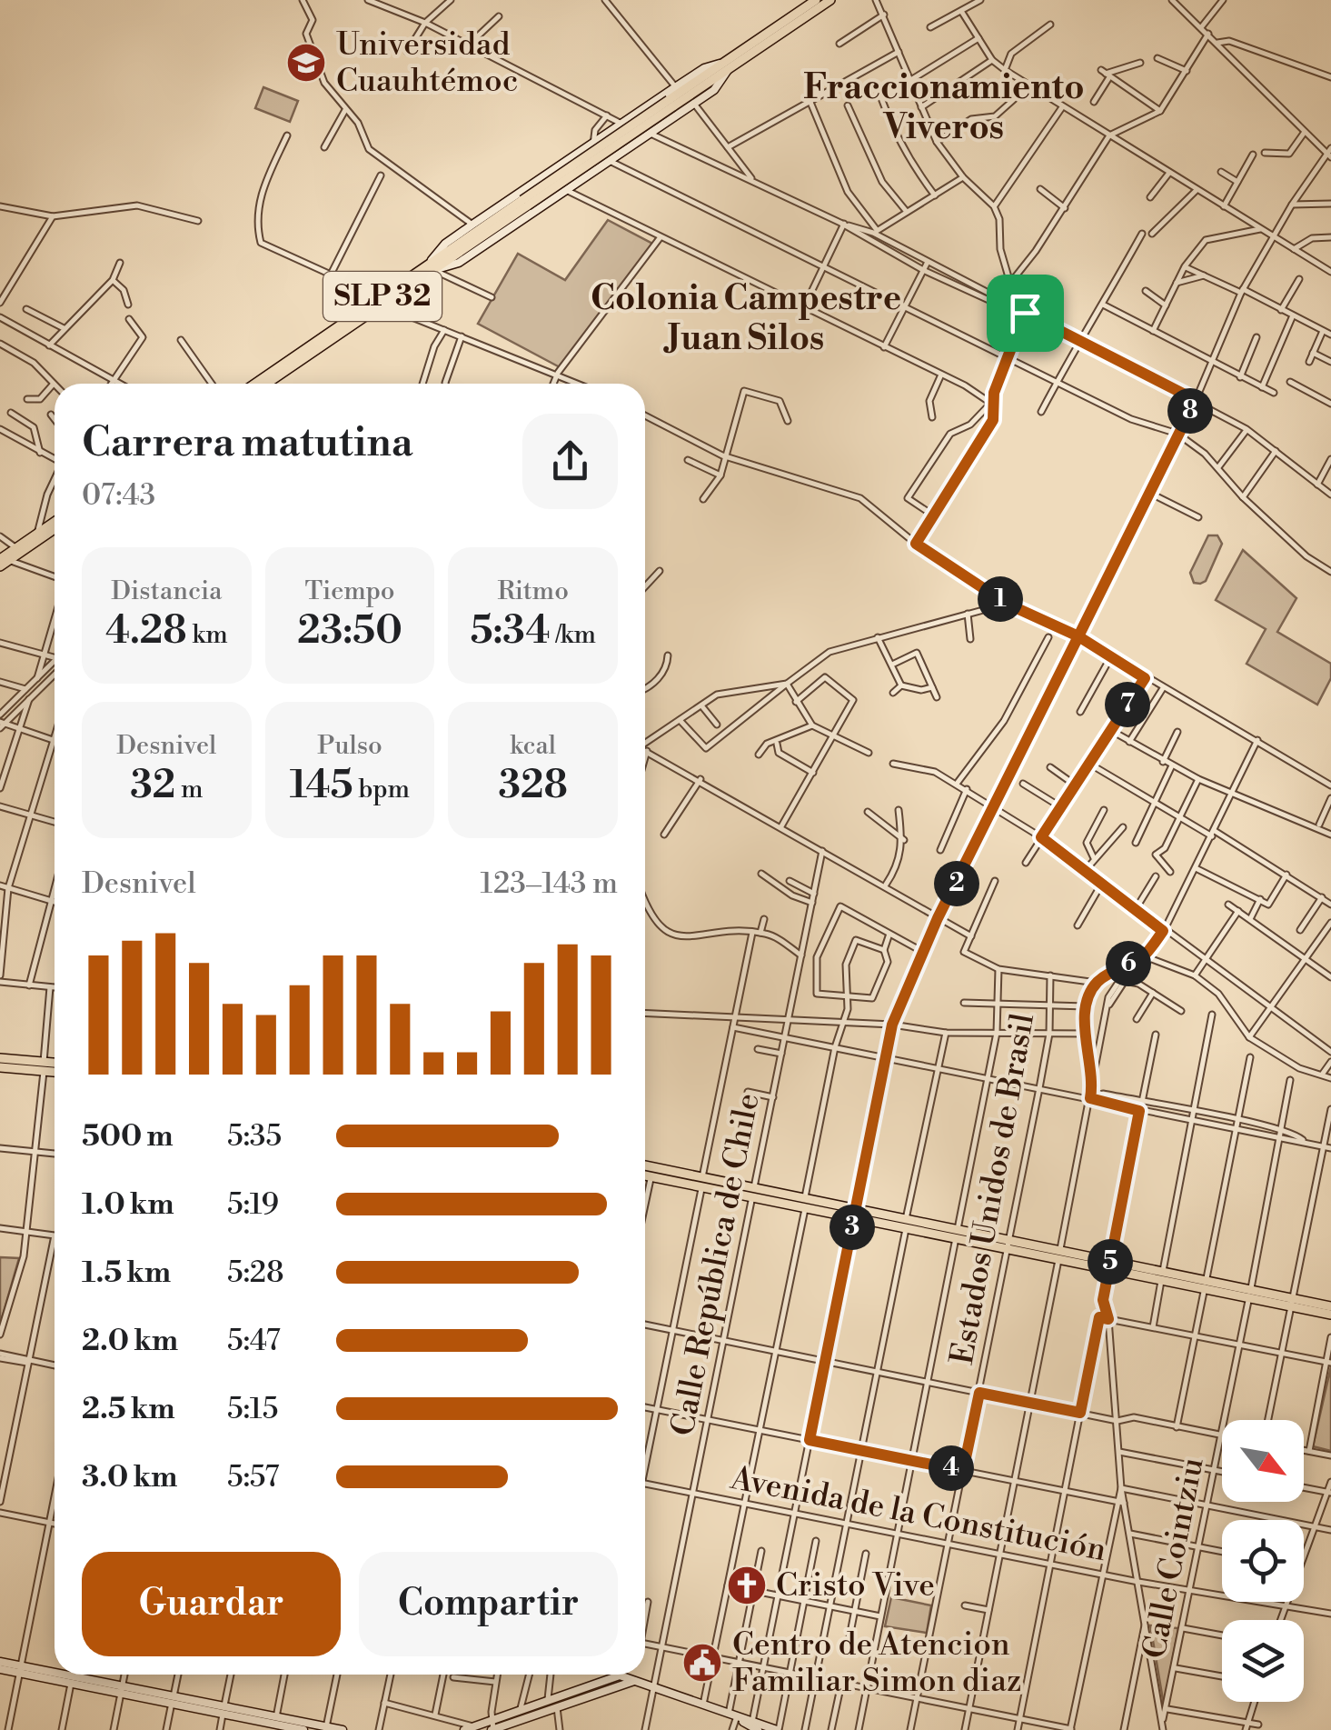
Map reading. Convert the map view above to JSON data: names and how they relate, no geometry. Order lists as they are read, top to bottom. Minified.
{"streets":{"main road":["SLP 32"],"street":["Estados Unidos de Brasil","Calle República de Chile","Avenida de la Constitución","Calle Cointziu"]},"crossings":[["Estados Unidos de Brasil","Avenida de la Constitución"],["Calle República de Chile","Avenida de la Constitución"],["Avenida de la Constitución","Calle Cointziu"]],"districts":["Fraccionamiento Viveros","Colonia Campestre Juan Silos"],"places":{"school or university":["Universidad Cuauhtémoc"],"church":["Cristo Vive"],"public building":["Centro de Atencion Familiar Simon diaz"]},"north":"bottom right","page":{"heading":["Carrera matutina","07:43"],"pins":["8","1","7","2","6","3","5","4"],"stats":[["Distancia","4.28 km"],["Tiempo","23:50"],["Ritmo","5:34 /km"],["Desnivel","32 m"],["Pulso","145 bpm"],["kcal","328"]],"chart":["Desnivel","123–143 m"],"list":[{"name":"500 m","note":"5:35"},{"name":"1.0 km","note":"5:19"},{"name":"1.5 km","note":"5:28"},{"name":"2.0 km","note":"5:47"},{"name":"2.5 km","note":"5:15"},{"name":"3.0 km","note":"5:57"}],"buttons":["Guardar","Compartir"]}}
